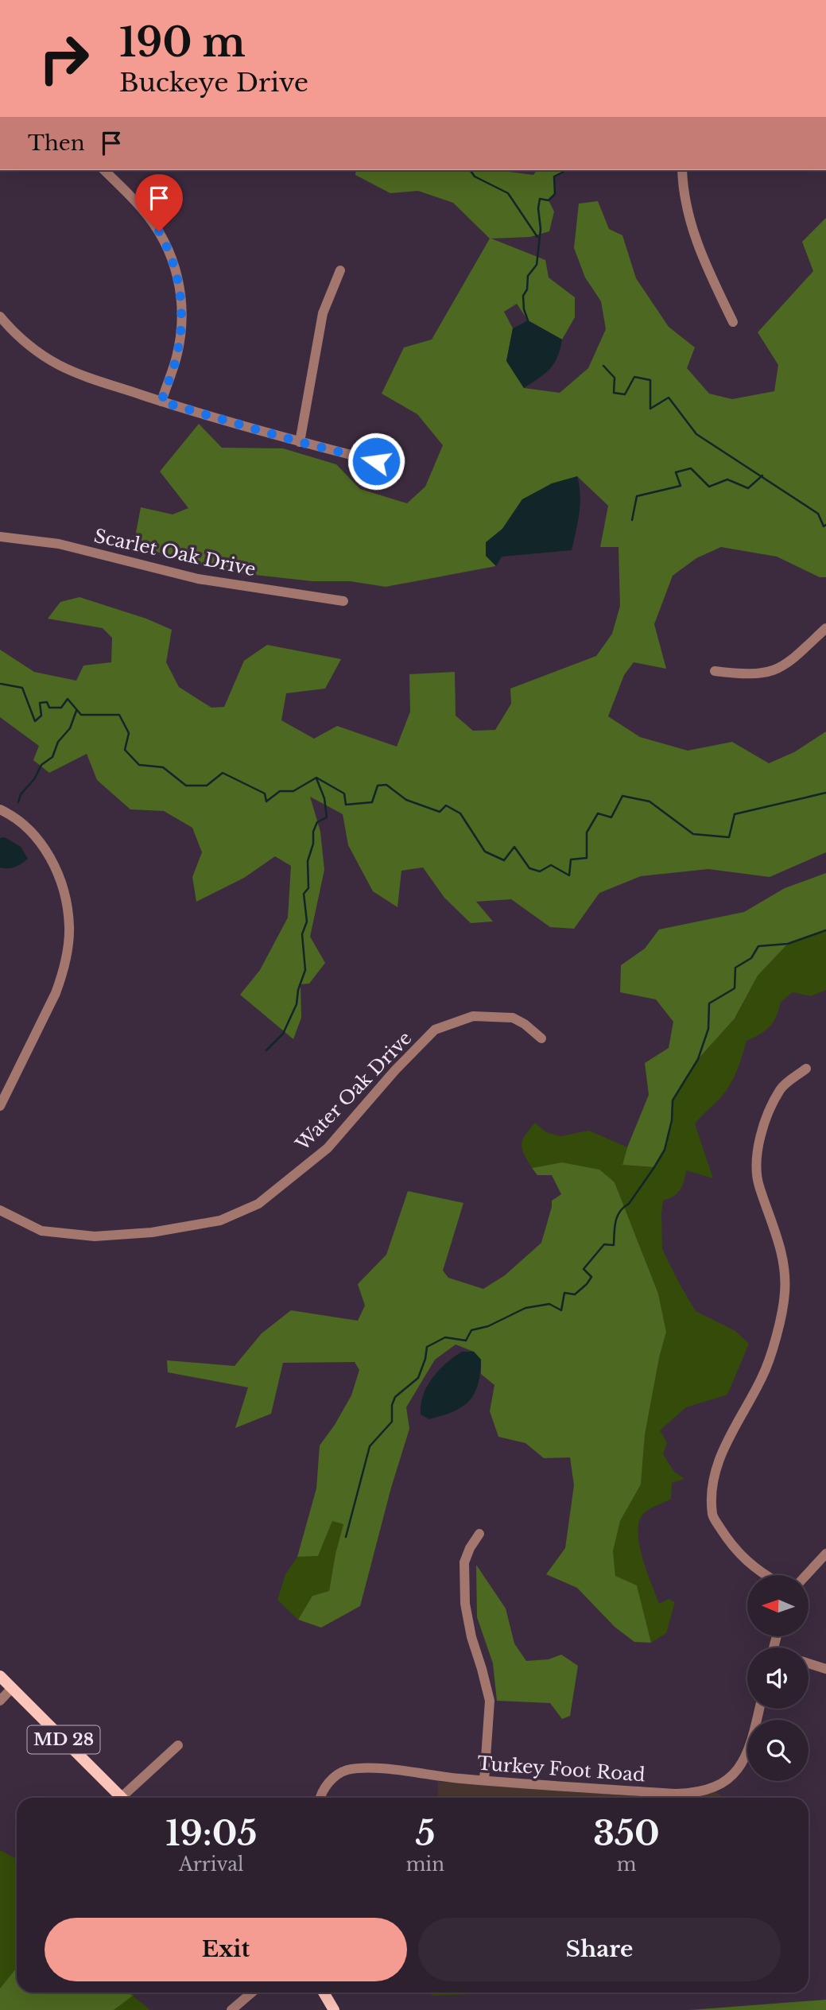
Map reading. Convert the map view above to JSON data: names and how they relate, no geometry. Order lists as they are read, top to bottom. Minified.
{"streets":{"main road":["MD 28"],"street":["Scarlet Oak Drive","Water Oak Drive","Turkey Foot Road"]},"north":"left","page":{"turn":["190 m","Buckeye Drive"],"then":"Then","eta":["19:05","Arrival","5","min","350","m"],"buttons":["Exit","Share"]}}
